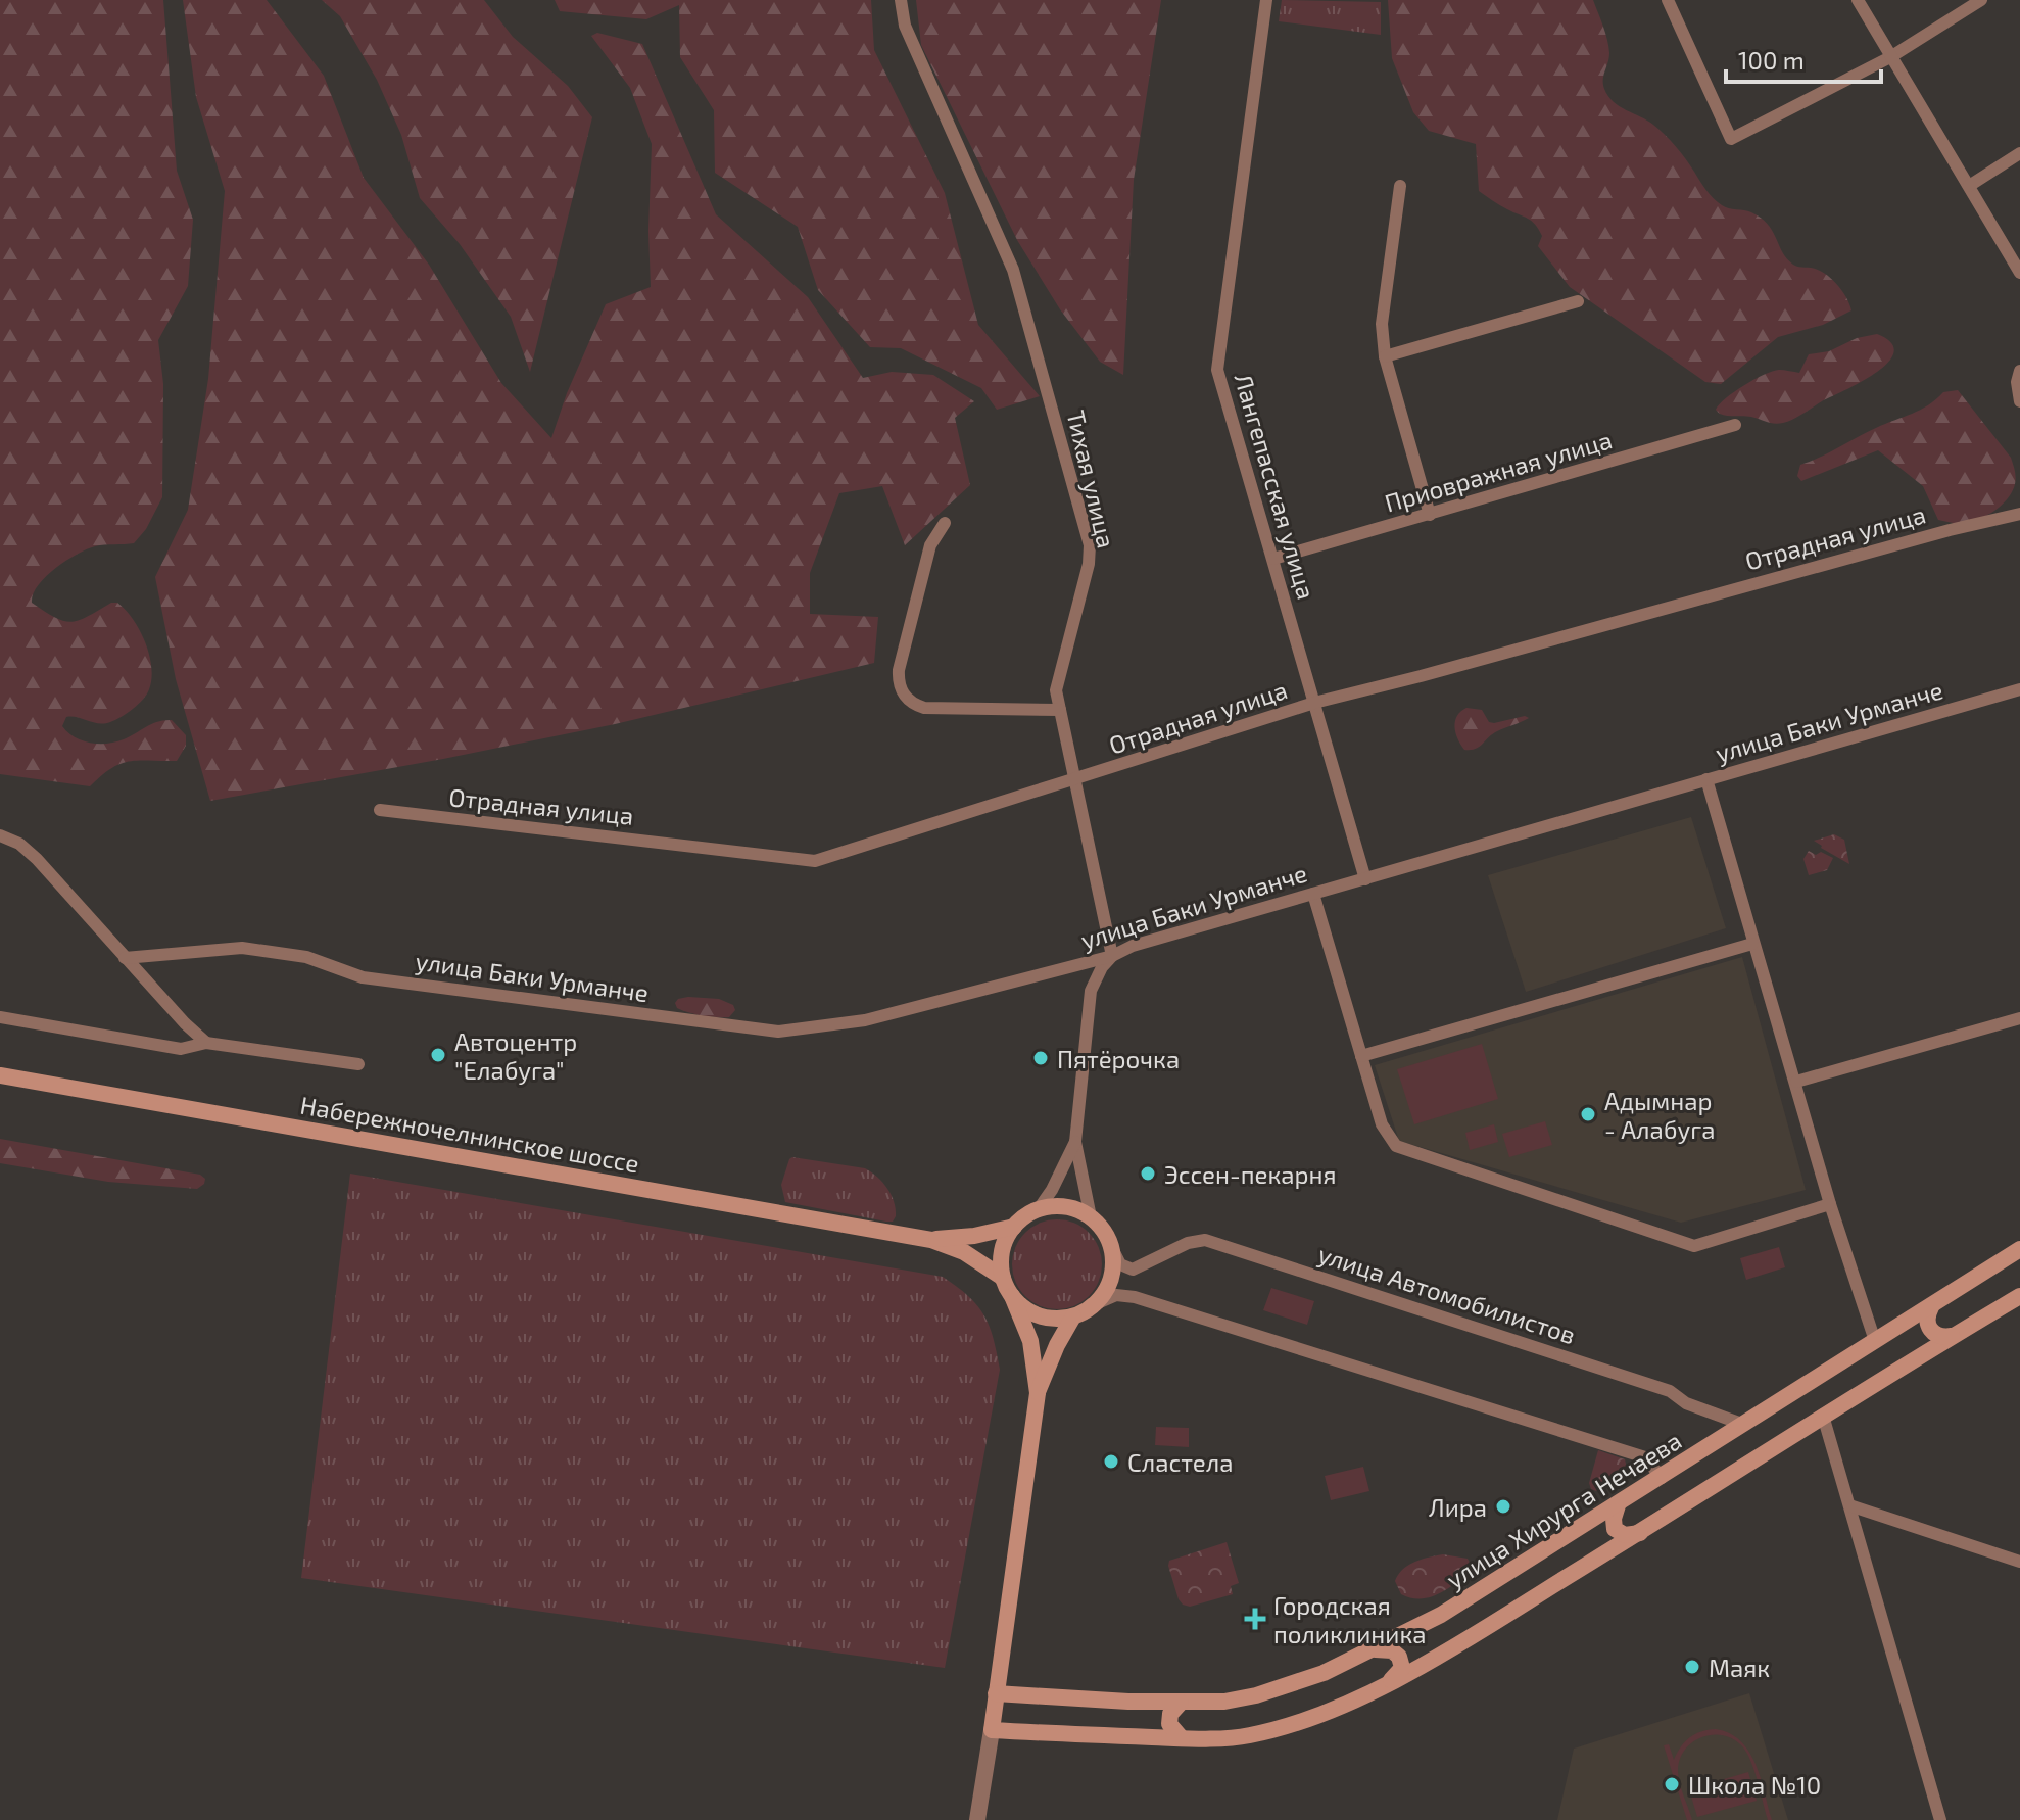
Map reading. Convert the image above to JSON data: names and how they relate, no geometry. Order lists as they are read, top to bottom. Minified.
{"streets":{"main road":["Набережночелнинское шоссе","улица Хирурга Нечаева"],"street":["Приовражная улица","Тихая улица","Лангепасская улица","Отрадная улица","улица Баки Урманче","улица Автомобилистов"]},"crossings":[["Приовражная улица","Лангепасская улица"],["Тихая улица","Отрадная улица"],["Тихая улица","улица Баки Урманче"],["Лангепасская улица","Отрадная улица"],["Лангепасская улица","улица Баки Урманче"],["улица Автомобилистов","улица Хирурга Нечаева"]],"places":{"other":["Автоцентр \"Елабуга\"","Пятёрочка","Адымнар - Алабуга","Эссен-пекарня","Сластела","Лира","Маяк","Школа №10"],"health":["Городская поликлиника"]},"scale_bar":"100 m"}
